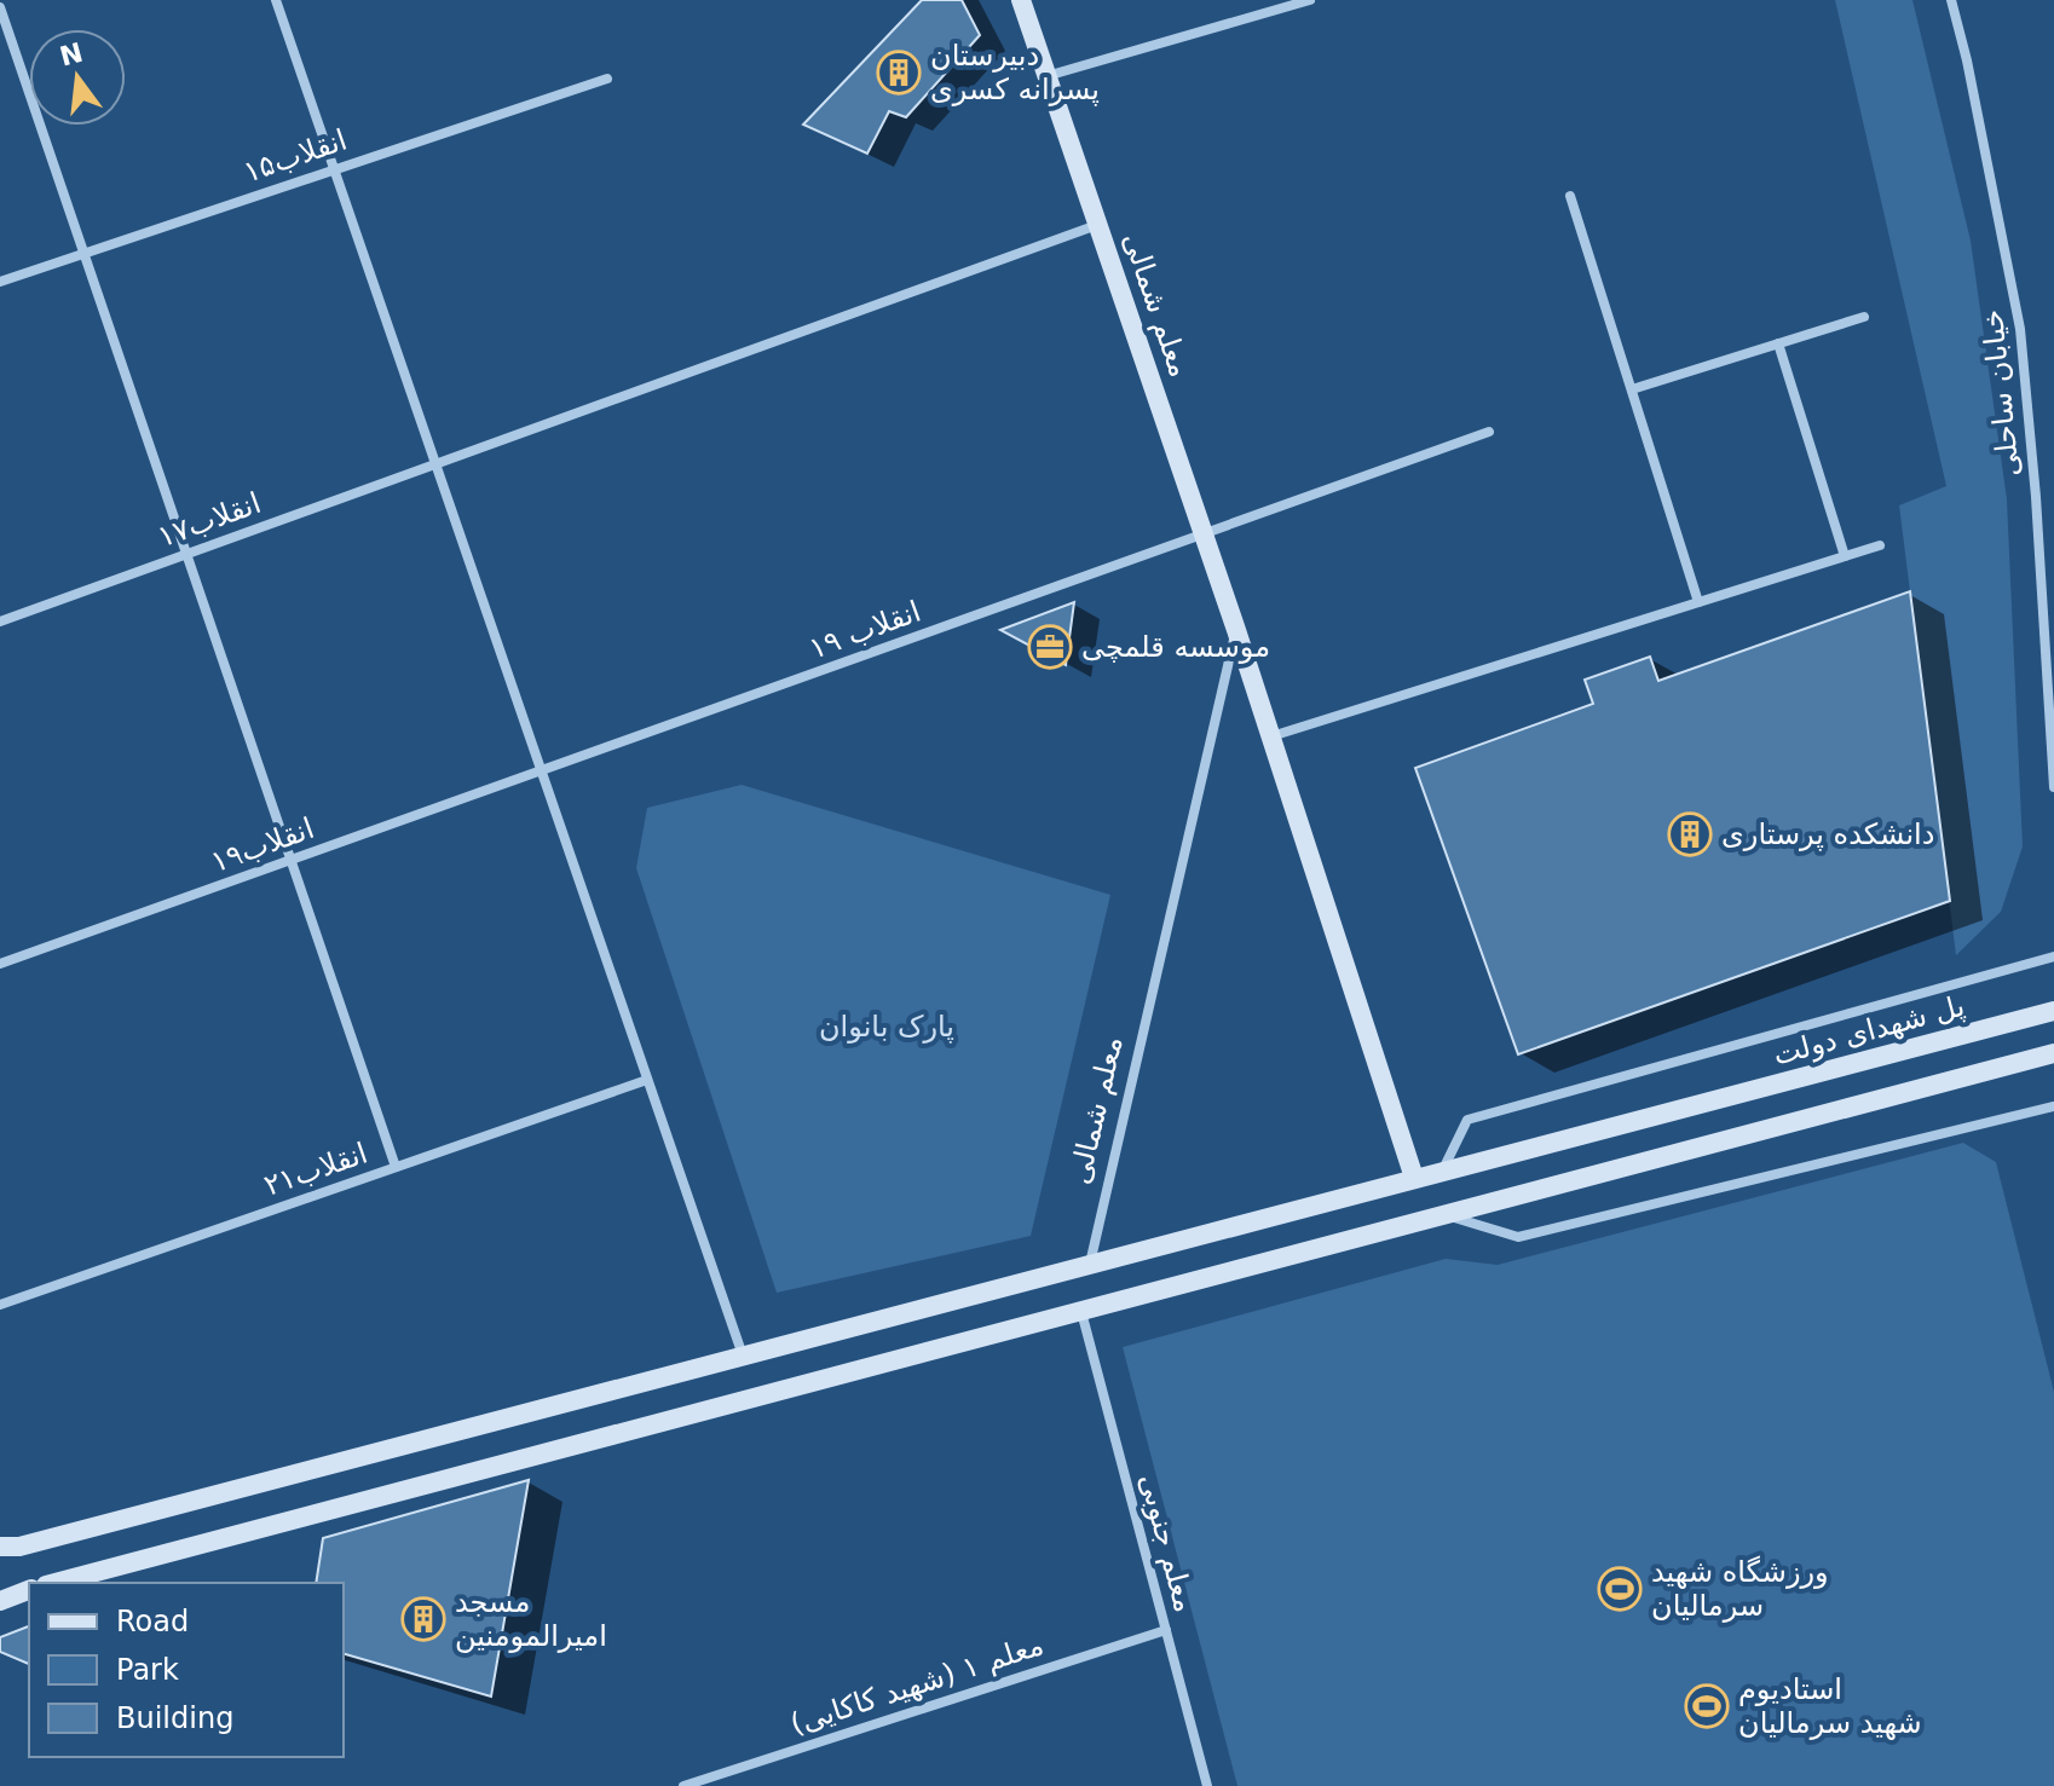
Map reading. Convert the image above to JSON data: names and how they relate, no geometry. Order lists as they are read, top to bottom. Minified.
{"streets":{"main road":["معلم شمالی","پل شهدای دولت"],"street":["انقلاب۱۵","خیابان ساحلی","انقلاب۱۷","انقلاب ۱۹","انقلاب۱۹","انقلاب۲۱","معلم جنوبی","معلم ۱ (شهید کاکایی)"]},"crossings":[["معلم شمالی","انقلاب۱۷"],["معلم شمالی","انقلاب ۱۹"],["معلم شمالی","پل شهدای دولت"],["انقلاب ۱۹","انقلاب۱۹"],["معلم جنوبی","معلم ۱ (شهید کاکایی)"]],"parks":["پارک بانوان"],"places":{"building":["دبیرستان پسرانه کسری","دانشکده پرستاری","مسجد امیرالمومنین"],"office":["موسسه قلمچی"],"sports":["ورزشگاه شهید سرمالیان","استادیوم شهید سرمالیان"]},"legend":["Road","Park","Building"],"north":"top"}
